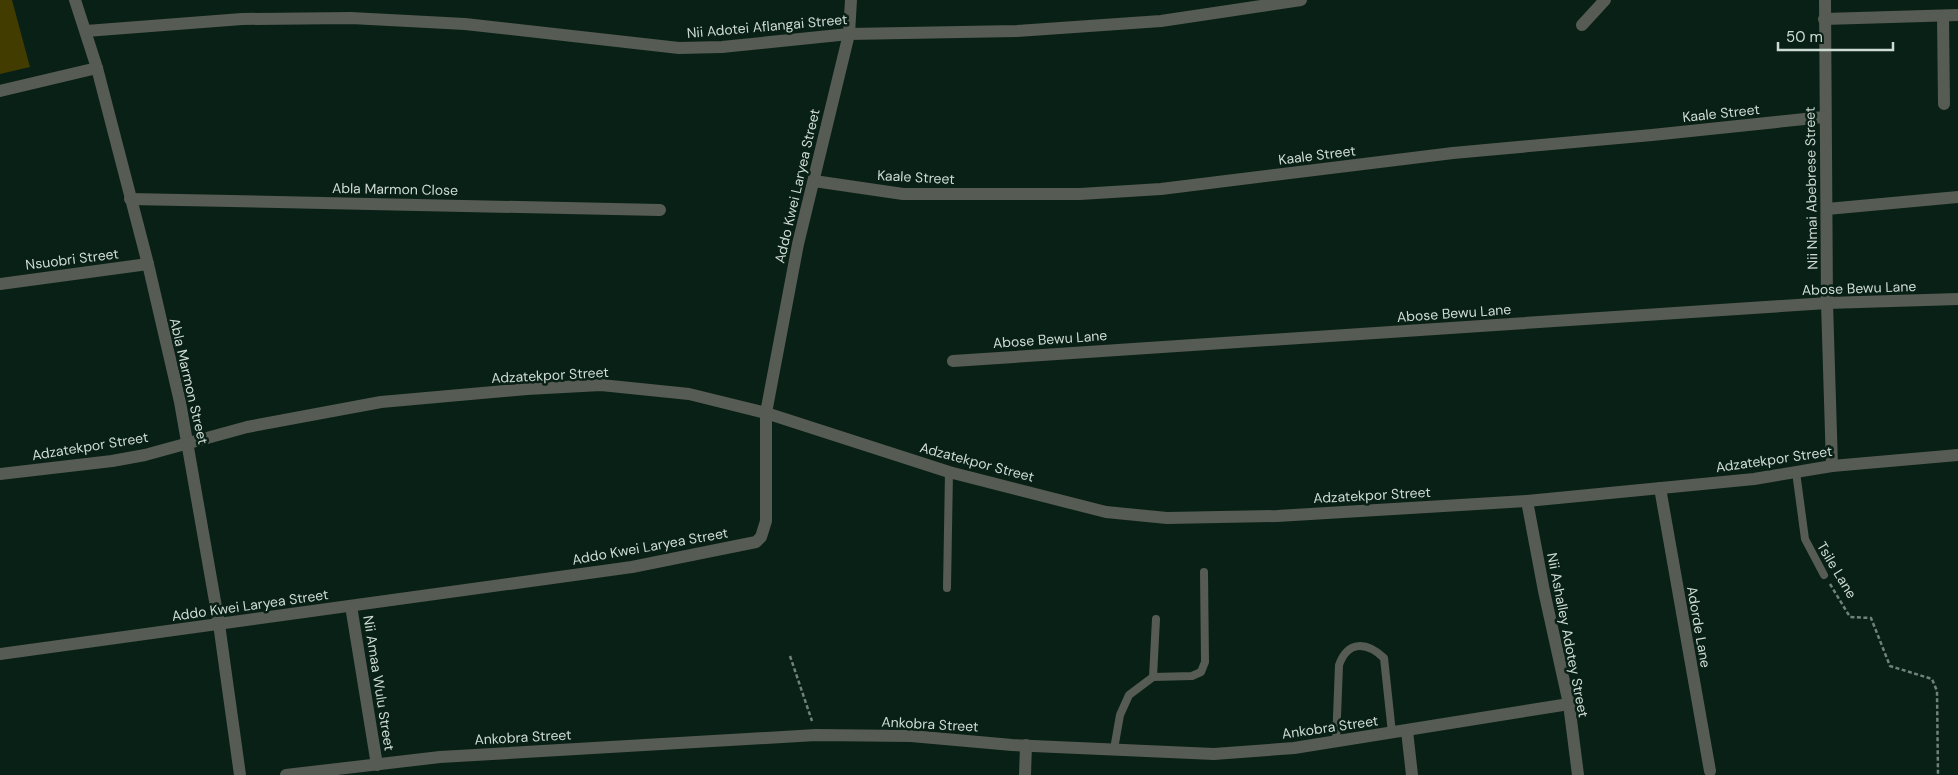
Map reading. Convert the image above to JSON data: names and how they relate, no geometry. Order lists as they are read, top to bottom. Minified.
{"streets":{"street":["Nii Adotei Aflangai Street","Kaale Street","Addo Kwei Laryea Street","Nii Nmai Abebrese Street","Abla Marmon Close","Nsuobri Street","Abose Bewu Lane","Adzatekpor Street","Abla Marmon Street","Adorde Lane","Nii Ashalley Adotey Street","Nii Amaa Wulu Street","Ankobra Street"],"lane":["Tsile Lane"]},"crossings":[["Nii Adotei Aflangai Street","Addo Kwei Laryea Street"],["Nii Adotei Aflangai Street","Abla Marmon Street"],["Kaale Street","Addo Kwei Laryea Street"],["Kaale Street","Nii Nmai Abebrese Street"],["Addo Kwei Laryea Street","Adzatekpor Street"],["Addo Kwei Laryea Street","Abla Marmon Street"],["Addo Kwei Laryea Street","Nii Amaa Wulu Street"],["Nii Nmai Abebrese Street","Abose Bewu Lane"],["Nii Nmai Abebrese Street","Adzatekpor Street"],["Abla Marmon Close","Abla Marmon Street"],["Nsuobri Street","Abla Marmon Street"],["Adzatekpor Street","Abla Marmon Street"],["Adzatekpor Street","Tsile Lane"],["Adzatekpor Street","Adorde Lane"],["Adzatekpor Street","Nii Ashalley Adotey Street"],["Nii Ashalley Adotey Street","Ankobra Street"],["Nii Amaa Wulu Street","Ankobra Street"]],"scale_bar":"50 m"}
